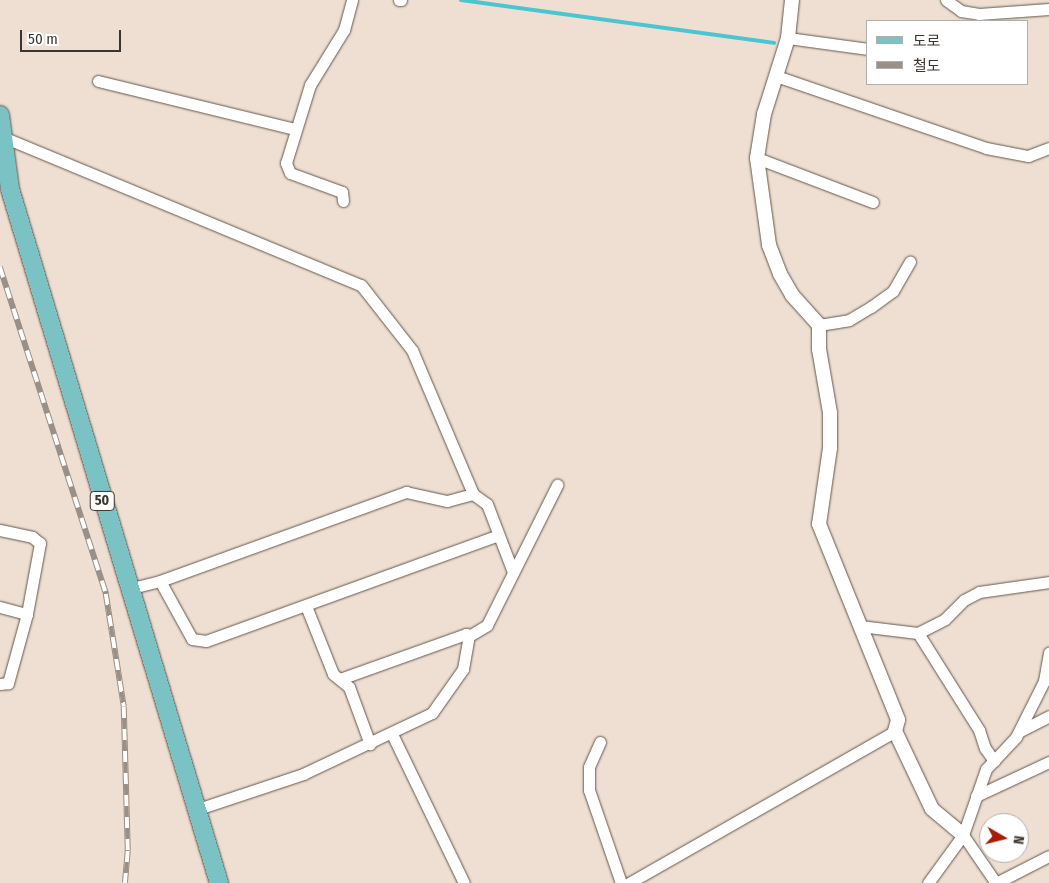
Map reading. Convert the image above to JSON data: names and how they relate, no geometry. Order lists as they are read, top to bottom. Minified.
{"streets":{"main road":["50"]},"legend":["도로","철도"],"scale_bar":"50 m","north":"right"}
